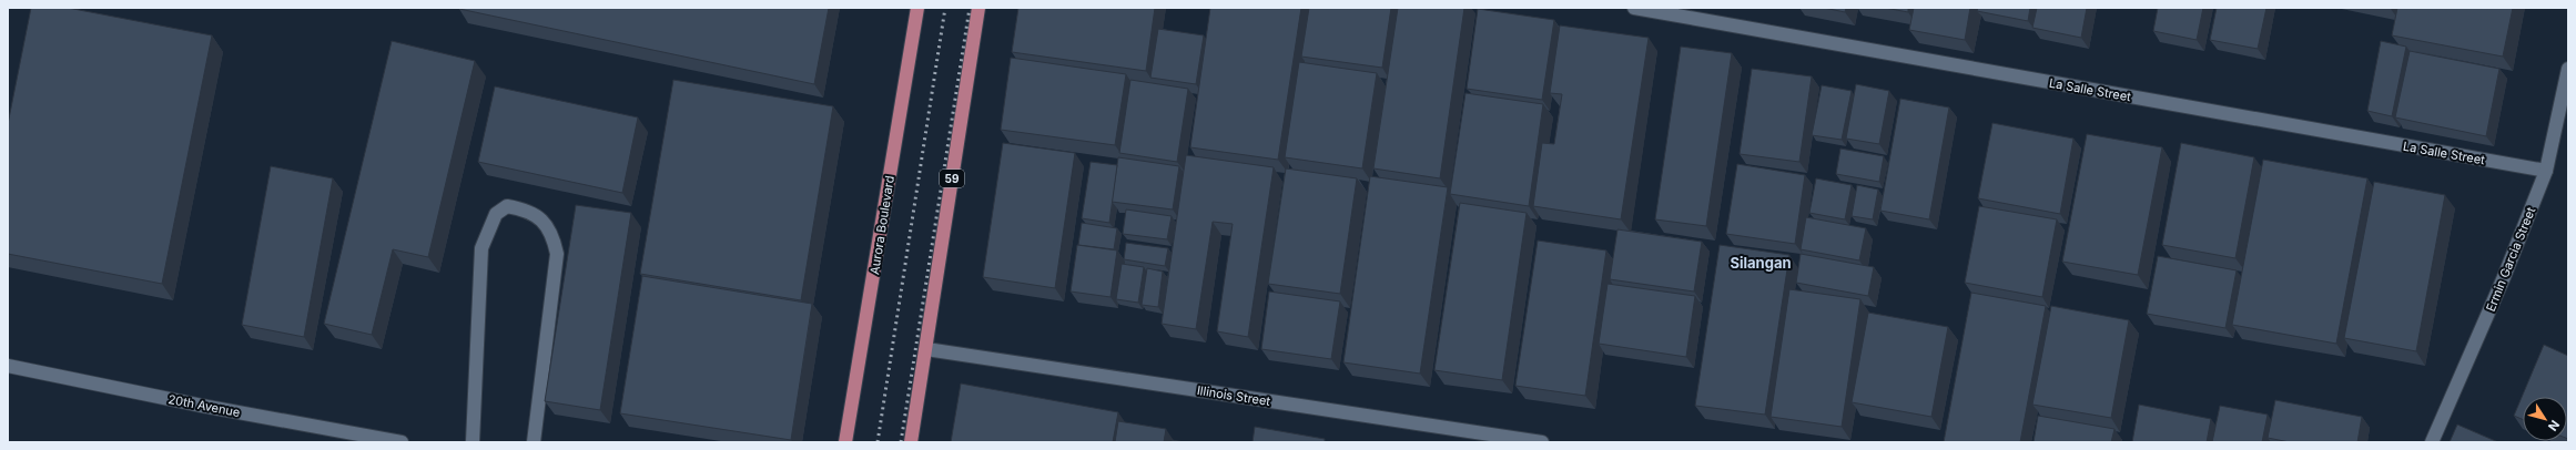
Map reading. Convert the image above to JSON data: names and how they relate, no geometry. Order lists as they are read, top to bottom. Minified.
{"streets":{"main road":["59","Aurora Boulevard"],"street":["La Salle Street","Ermin Garcia Street","Illinois Street","20th Avenue"]},"crossings":[["La Salle Street","Ermin Garcia Street"],["59","Illinois Street"]],"districts":["Silangan"],"north":"bottom right"}
